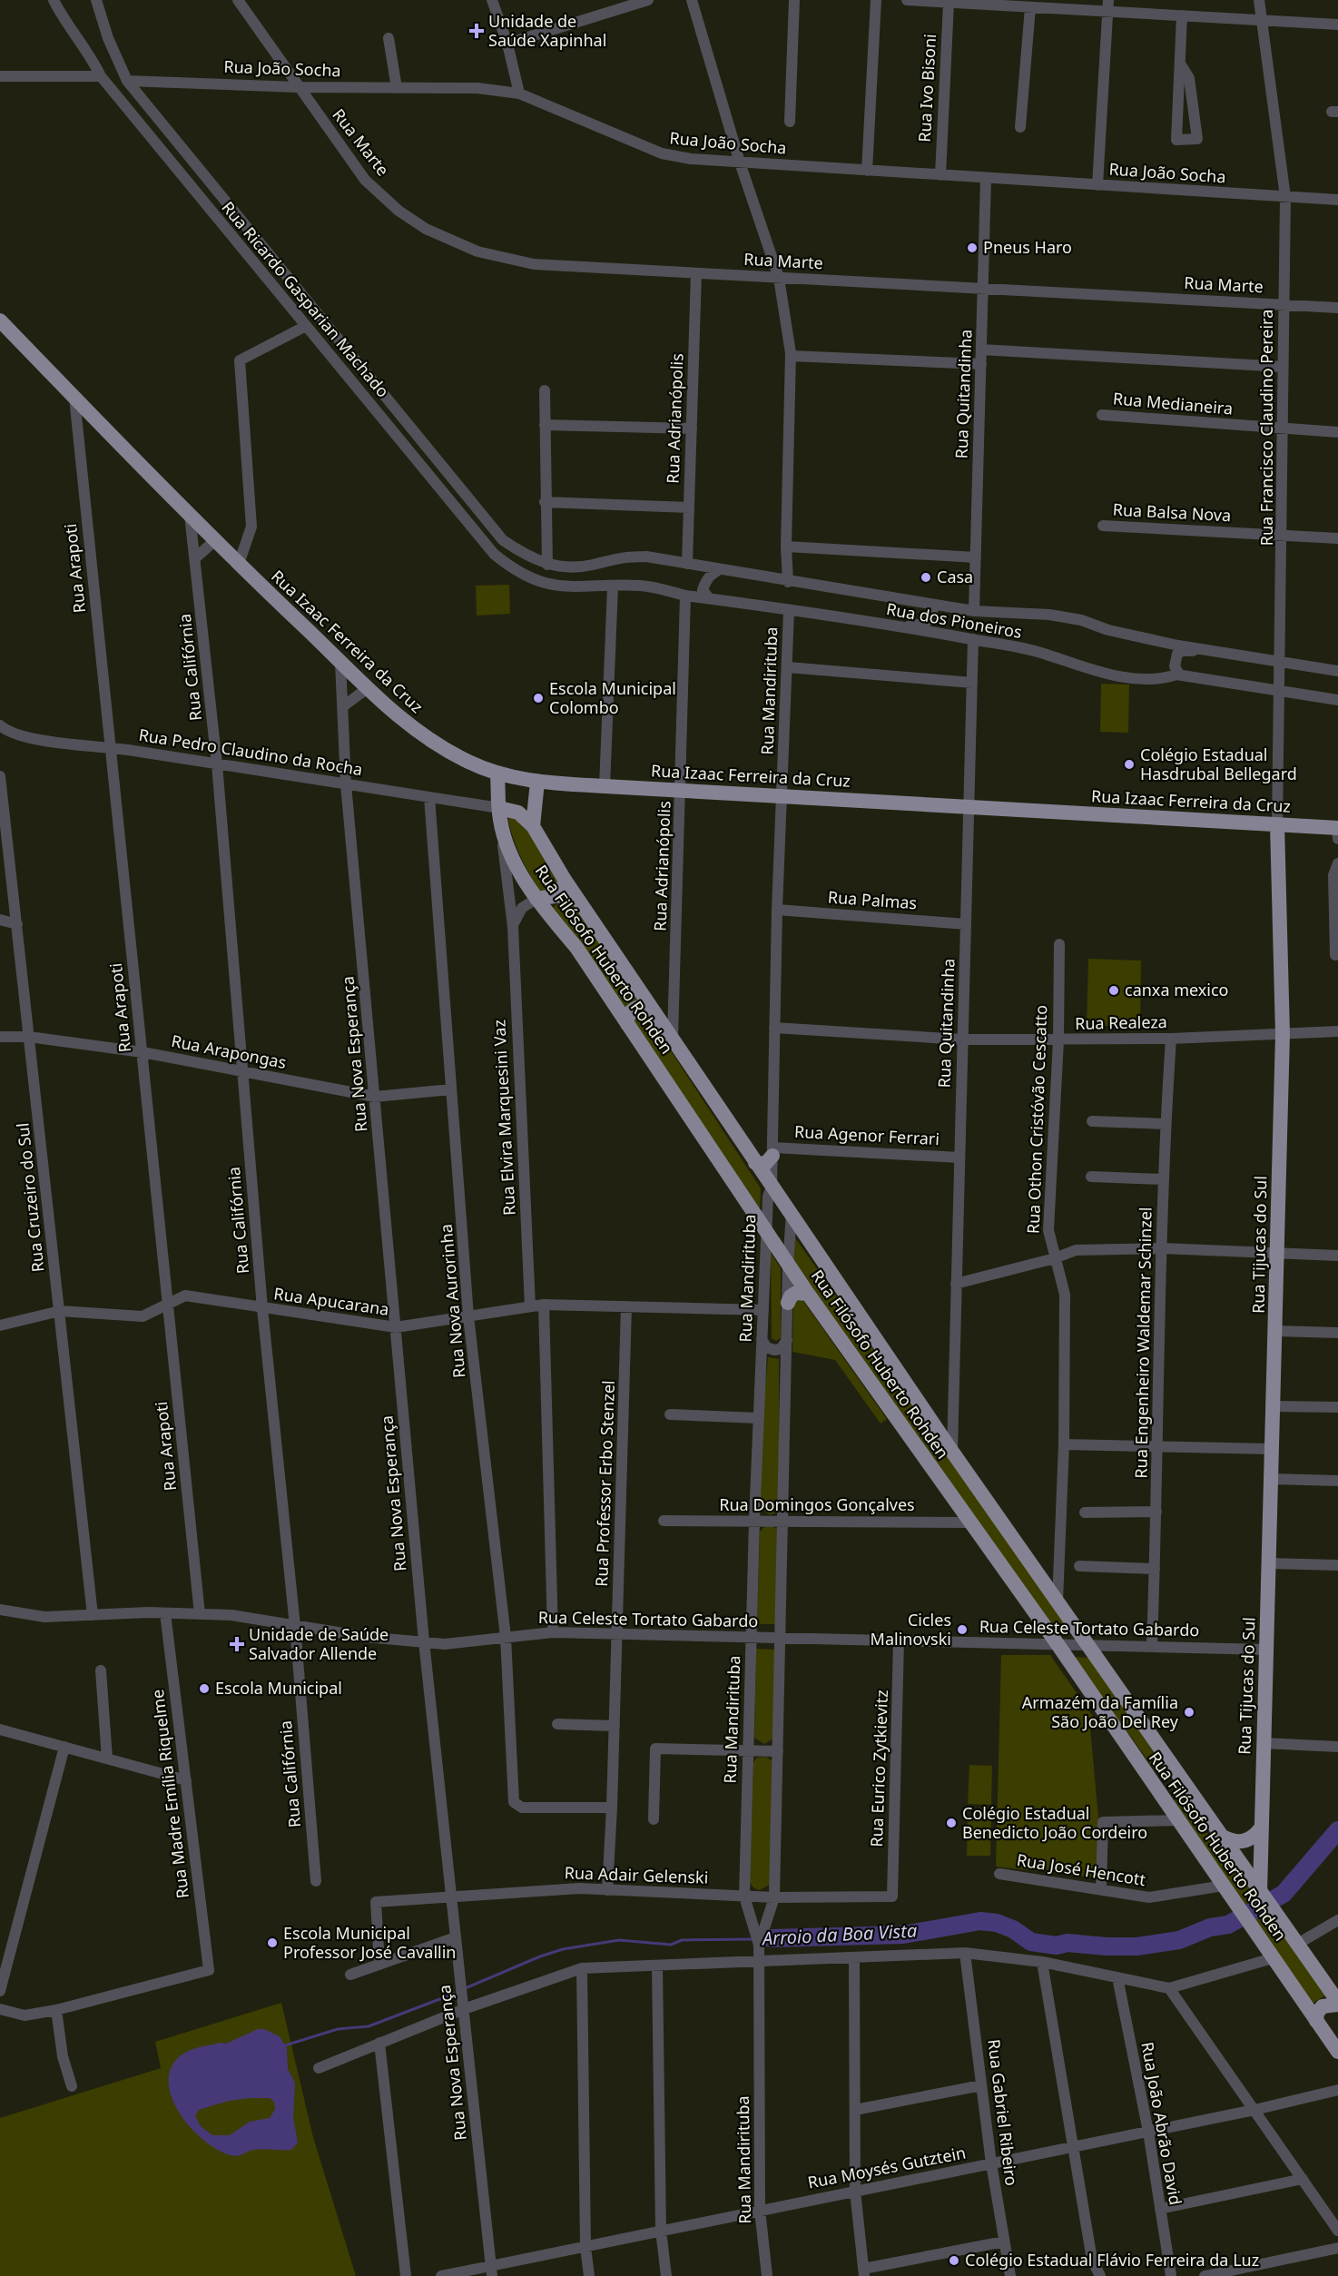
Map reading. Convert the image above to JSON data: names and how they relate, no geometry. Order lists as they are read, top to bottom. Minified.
{"streets":{"main road":["Rua Izaac Ferreira da Cruz","Rua Filósofo Huberto Rohden","Rua Tijucas do Sul"],"street":["Rua João Socha","Rua Ivo Bisoni","Rua Marte","Rua Ricardo Gasparian Machado","Rua Quitandinha","Rua Medianeira","Rua Adrianópolis","Rua Francisco Claudino Pereira","Rua Balsa Nova","Rua Arapoti","Rua dos Pioneiros","Rua Califórnia","Rua Mandirituba","Rua Pedro Claudino da Rocha","Rua Palmas","Rua Realeza","Rua Arapongas","Rua Nova Esperança","Rua Elvira Marquesini Vaz","Rua Othon Cristóvão Cescatto","Rua Agenor Ferrari","Rua Cruzeiro do Sul","Rua Nova Aurorinha","Rua Apucarana","Rua Engenheiro Waldemar Schinzel","Rua Professor Erbo Stenzel","Rua Domingos Gonçalves","Rua Celeste Tortato Gabardo","Rua Eurico Zytkievitz","Rua Madre Emília Riquelme","Rua José Hencott","Rua Adair Gelenski","Rua Gabriel Ribeiro","Rua João Abrão David","Rua Moysés Gutztein"]},"crossings":[["Rua João Socha","Rua Ivo Bisoni"],["Rua João Socha","Rua Marte"],["Rua João Socha","Rua Ricardo Gasparian Machado"],["Rua João Socha","Rua Quitandinha"],["Rua João Socha","Rua Francisco Claudino Pereira"],["Rua Marte","Rua Quitandinha"],["Rua Marte","Rua Adrianópolis"],["Rua Marte","Rua Francisco Claudino Pereira"],["Rua Ricardo Gasparian Machado","Rua dos Pioneiros"],["Rua Quitandinha","Rua dos Pioneiros"],["Rua Quitandinha","Rua Izaac Ferreira da Cruz"],["Rua Quitandinha","Rua Palmas"],["Rua Quitandinha","Rua Filósofo Huberto Rohden"],["Rua Quitandinha","Rua Realeza"],["Rua Quitandinha","Rua Agenor Ferrari"],["Rua Medianeira","Rua Francisco Claudino Pereira"],["Rua Adrianópolis","Rua dos Pioneiros"],["Rua Adrianópolis","Rua Izaac Ferreira da Cruz"],["Rua Adrianópolis","Rua Filósofo Huberto Rohden"],["Rua Francisco Claudino Pereira","Rua Balsa Nova"],["Rua Francisco Claudino Pereira","Rua dos Pioneiros"],["Rua Francisco Claudino Pereira","Rua Tijucas do Sul"],["Rua Arapoti","Rua Izaac Ferreira da Cruz"],["Rua Arapoti","Rua Pedro Claudino da Rocha"],["Rua Arapoti","Rua Arapongas"],["Rua Arapoti","Rua Apucarana"],["Rua Arapoti","Rua Celeste Tortato Gabardo"],["Rua dos Pioneiros","Rua Mandirituba"],["Rua dos Pioneiros","Rua Tijucas do Sul"],["Rua Izaac Ferreira da Cruz","Rua Califórnia"],["Rua Izaac Ferreira da Cruz","Rua Mandirituba"],["Rua Izaac Ferreira da Cruz","Rua Filósofo Huberto Rohden"],["Rua Izaac Ferreira da Cruz","Rua Nova Esperança"],["Rua Izaac Ferreira da Cruz","Rua Tijucas do Sul"],["Rua Califórnia","Rua Pedro Claudino da Rocha"],["Rua Califórnia","Rua Arapongas"],["Rua Califórnia","Rua Apucarana"],["Rua Califórnia","Rua Celeste Tortato Gabardo"],["Rua Mandirituba","Rua Palmas"],["Rua Mandirituba","Rua Filósofo Huberto Rohden"],["Rua Mandirituba","Rua Realeza"],["Rua Mandirituba","Rua Agenor Ferrari"],["Rua Mandirituba","Rua Apucarana"],["Rua Mandirituba","Rua Domingos Gonçalves"],["Rua Mandirituba","Rua Celeste Tortato Gabardo"],["Rua Mandirituba","Rua Adair Gelenski"],["Rua Mandirituba","Rua Moysés Gutztein"],["Rua Pedro Claudino da Rocha","Rua Filósofo Huberto Rohden"],["Rua Pedro Claudino da Rocha","Rua Nova Esperança"],["Rua Pedro Claudino da Rocha","Rua Elvira Marquesini Vaz"],["Rua Pedro Claudino da Rocha","Rua Nova Aurorinha"],["Rua Filósofo Huberto Rohden","Rua Elvira Marquesini Vaz"],["Rua Filósofo Huberto Rohden","Rua Othon Cristóvão Cescatto"],["Rua Filósofo Huberto Rohden","Rua Tijucas do Sul"],["Rua Filósofo Huberto Rohden","Rua Domingos Gonçalves"],["Rua Filósofo Huberto Rohden","Rua Celeste Tortato Gabardo"],["Rua Filósofo Huberto Rohden","Rua José Hencott"],["Rua Realeza","Rua Othon Cristóvão Cescatto"],["Rua Realeza","Rua Tijucas do Sul"],["Rua Realeza","Rua Engenheiro Waldemar Schinzel"],["Rua Arapongas","Rua Nova Esperança"],["Rua Arapongas","Rua Cruzeiro do Sul"],["Rua Arapongas","Rua Nova Aurorinha"],["Rua Nova Esperança","Rua Apucarana"],["Rua Nova Esperança","Rua Celeste Tortato Gabardo"],["Rua Nova Esperança","Rua Adair Gelenski"],["Rua Nova Esperança","Rua Moysés Gutztein"],["Rua Elvira Marquesini Vaz","Rua Apucarana"],["Rua Cruzeiro do Sul","Rua Apucarana"],["Rua Cruzeiro do Sul","Rua Celeste Tortato Gabardo"],["Rua Tijucas do Sul","Rua Celeste Tortato Gabardo"],["Rua Nova Aurorinha","Rua Apucarana"],["Rua Nova Aurorinha","Rua Professor Erbo Stenzel"],["Rua Nova Aurorinha","Rua Celeste Tortato Gabardo"],["Rua Apucarana","Rua Professor Erbo Stenzel"],["Rua Engenheiro Waldemar Schinzel","Rua Celeste Tortato Gabardo"],["Rua Professor Erbo Stenzel","Rua Celeste Tortato Gabardo"],["Rua Professor Erbo Stenzel","Rua Adair Gelenski"],["Rua Celeste Tortato Gabardo","Rua Eurico Zytkievitz"],["Rua Celeste Tortato Gabardo","Rua Madre Emília Riquelme"],["Rua Eurico Zytkievitz","Rua Adair Gelenski"],["Rua Gabriel Ribeiro","Rua Moysés Gutztein"],["Rua João Abrão David","Rua Moysés Gutztein"]],"water":["Arroio da Boa Vista"],"places":{"health":["Unidade de Saúde Xapinhal","Unidade de Saúde Salvador Allende"],"other":["Pneus Haro","Casa","Escola Municipal Colombo","Colégio Estadual Hasdrubal Bellegard","canxa mexico","Cicles Malinovski","Escola Municipal","Armazém da Família São João Del Rey","Colégio Estadual Benedicto João Cordeiro","Escola Municipal Professor José Cavallin","Colégio Estadual Flávio Ferreira da Luz"]}}
